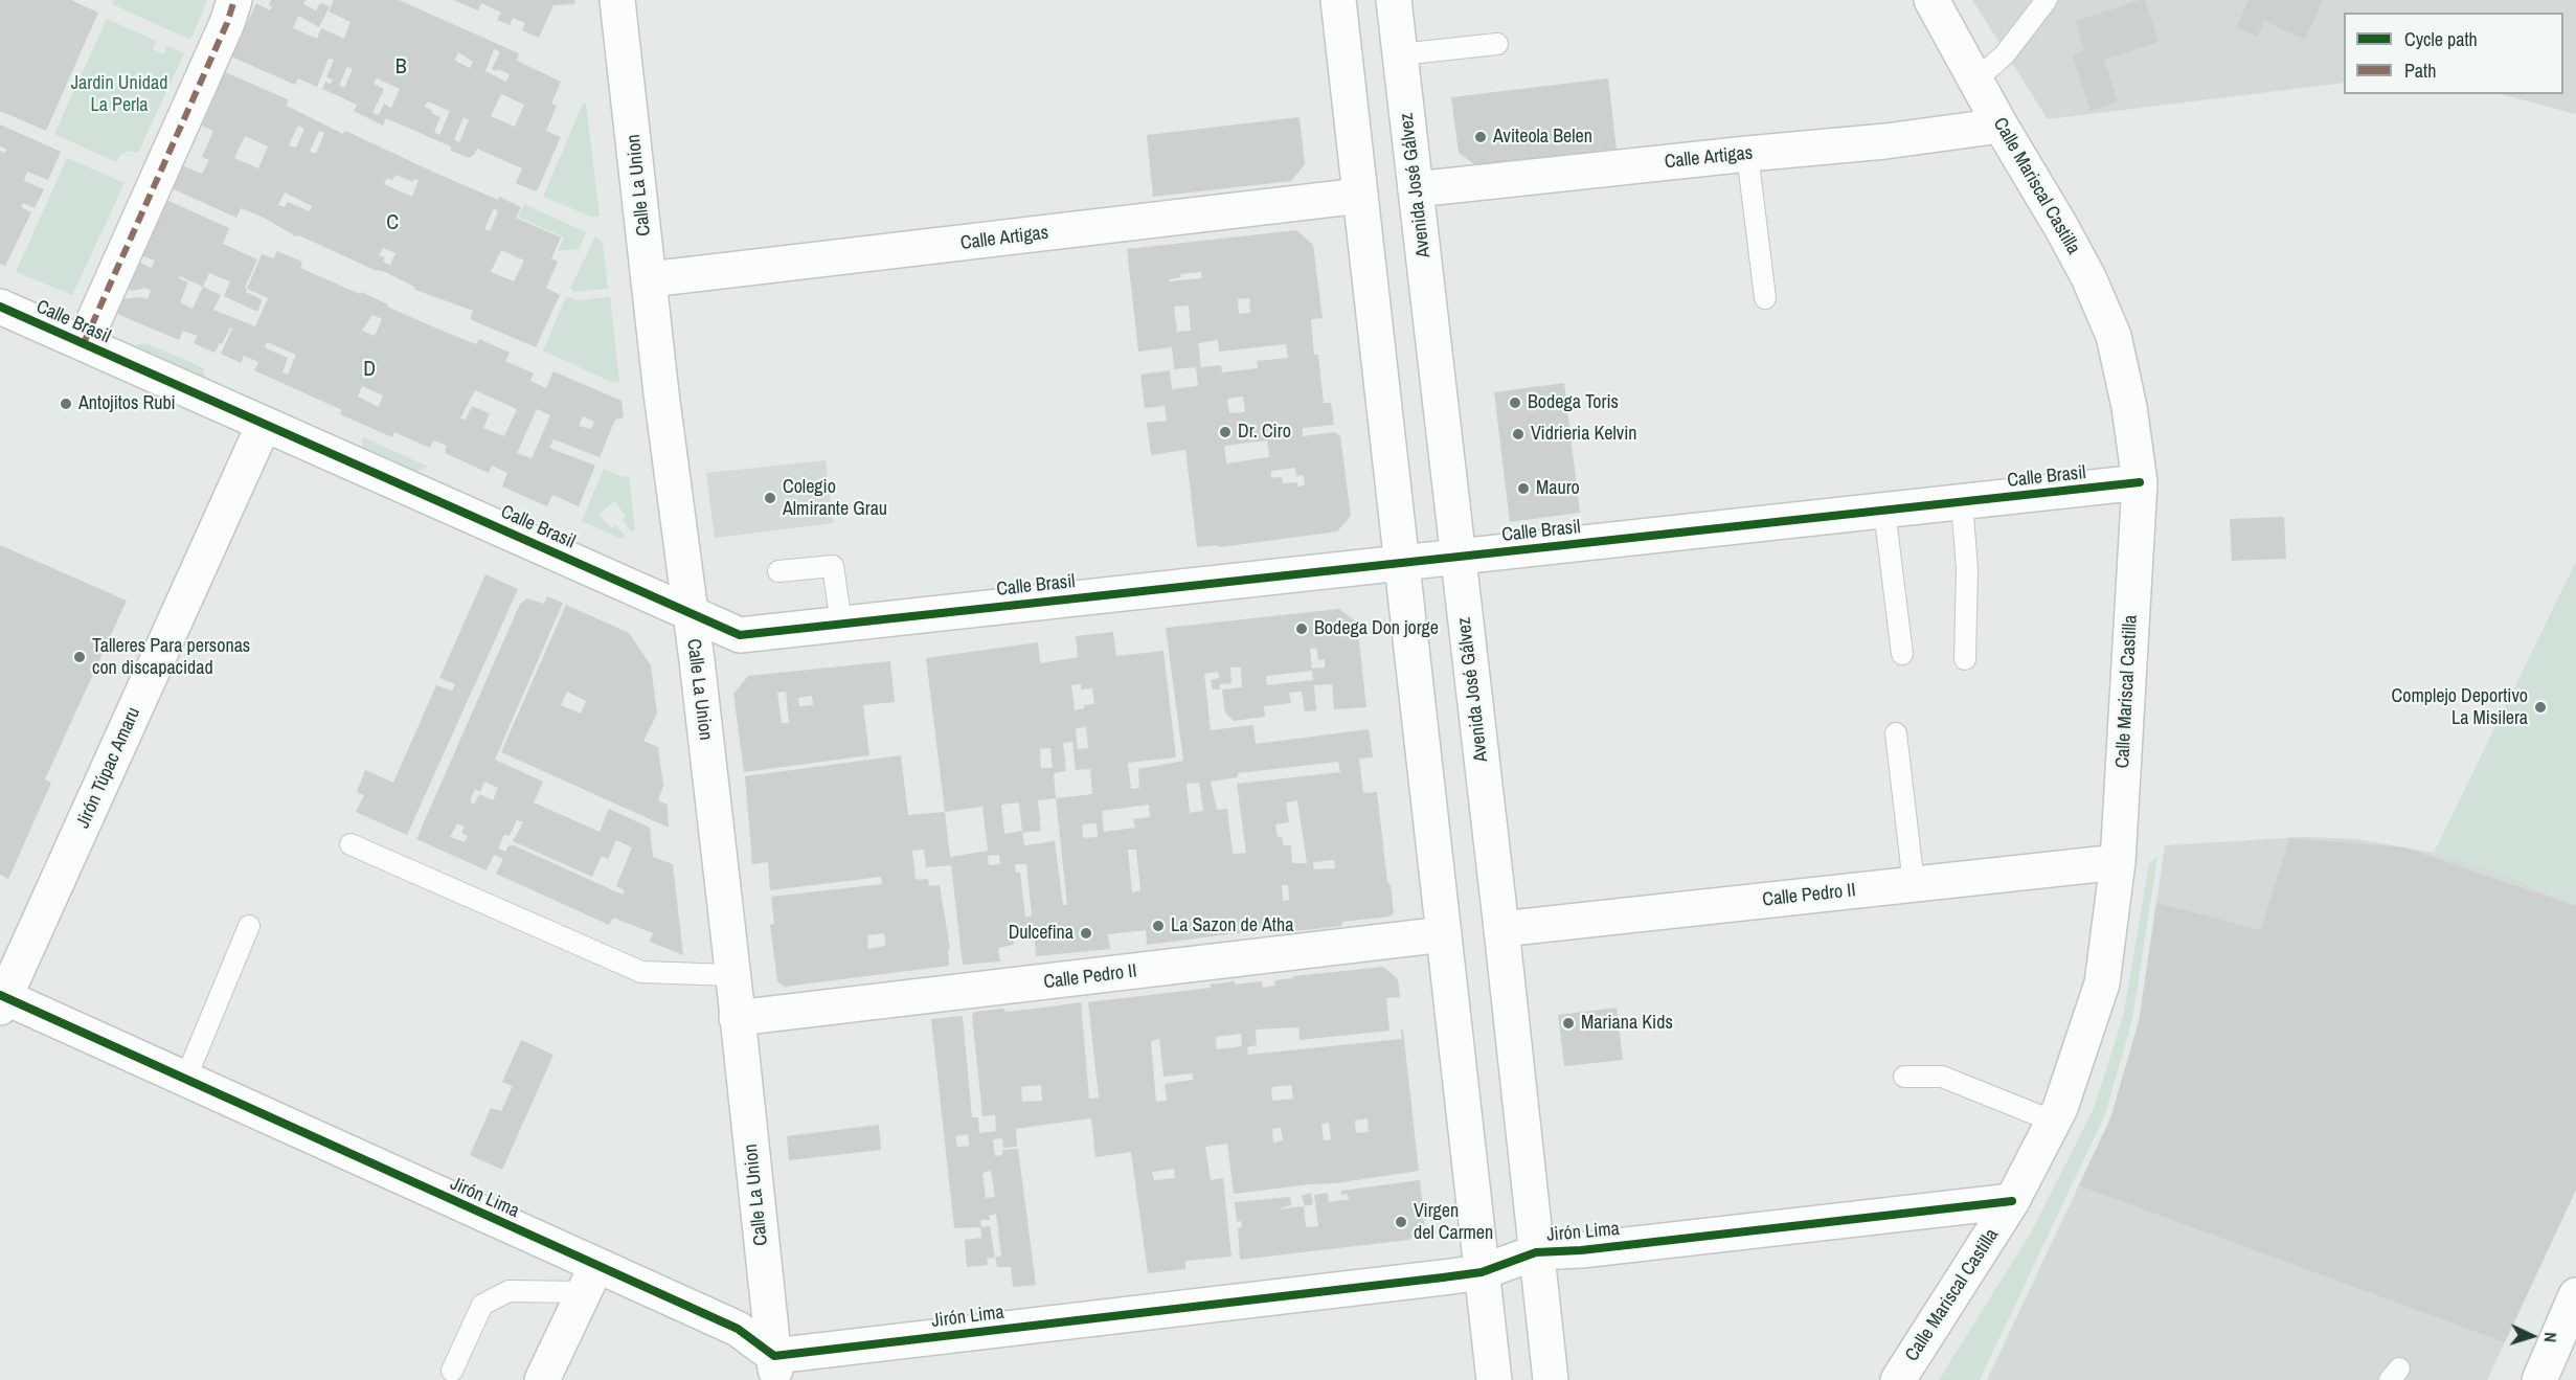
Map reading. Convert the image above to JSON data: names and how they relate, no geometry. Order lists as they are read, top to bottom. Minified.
{"streets":{"street":["Calle Artigas","Calle La Union","Avenida José Gálvez","Calle Mariscal Castilla","Calle Brasil","Jirón Túpac Amaru","Calle Pedro II","Jirón Lima"]},"crossings":[["Calle Artigas","Calle La Union"],["Calle Artigas","Avenida José Gálvez"],["Calle Artigas","Calle Mariscal Castilla"],["Calle La Union","Calle Brasil"],["Calle La Union","Calle Pedro II"],["Calle La Union","Jirón Lima"],["Avenida José Gálvez","Calle Brasil"],["Avenida José Gálvez","Calle Pedro II"],["Avenida José Gálvez","Jirón Lima"],["Calle Mariscal Castilla","Calle Brasil"],["Calle Mariscal Castilla","Calle Pedro II"],["Calle Mariscal Castilla","Jirón Lima"],["Calle Brasil","Jirón Túpac Amaru"],["Jirón Túpac Amaru","Jirón Lima"]],"districts":["B","C","D"],"parks":["Jardin Unidad La Perla"],"places":["Aviteola Belen","Bodega Toris","Antojitos Rubi","Dr. Ciro","Vidrieria Kelvin","Mauro","Colegio Almirante Grau","Bodega Don jorge","Talleres Para personas con discapacidad","Complejo Deportivo La Misilera","La Sazon de Atha","Dulcefina","Mariana Kids","Virgen del Carmen"],"legend":["Cycle path","Path"],"north":"right"}
